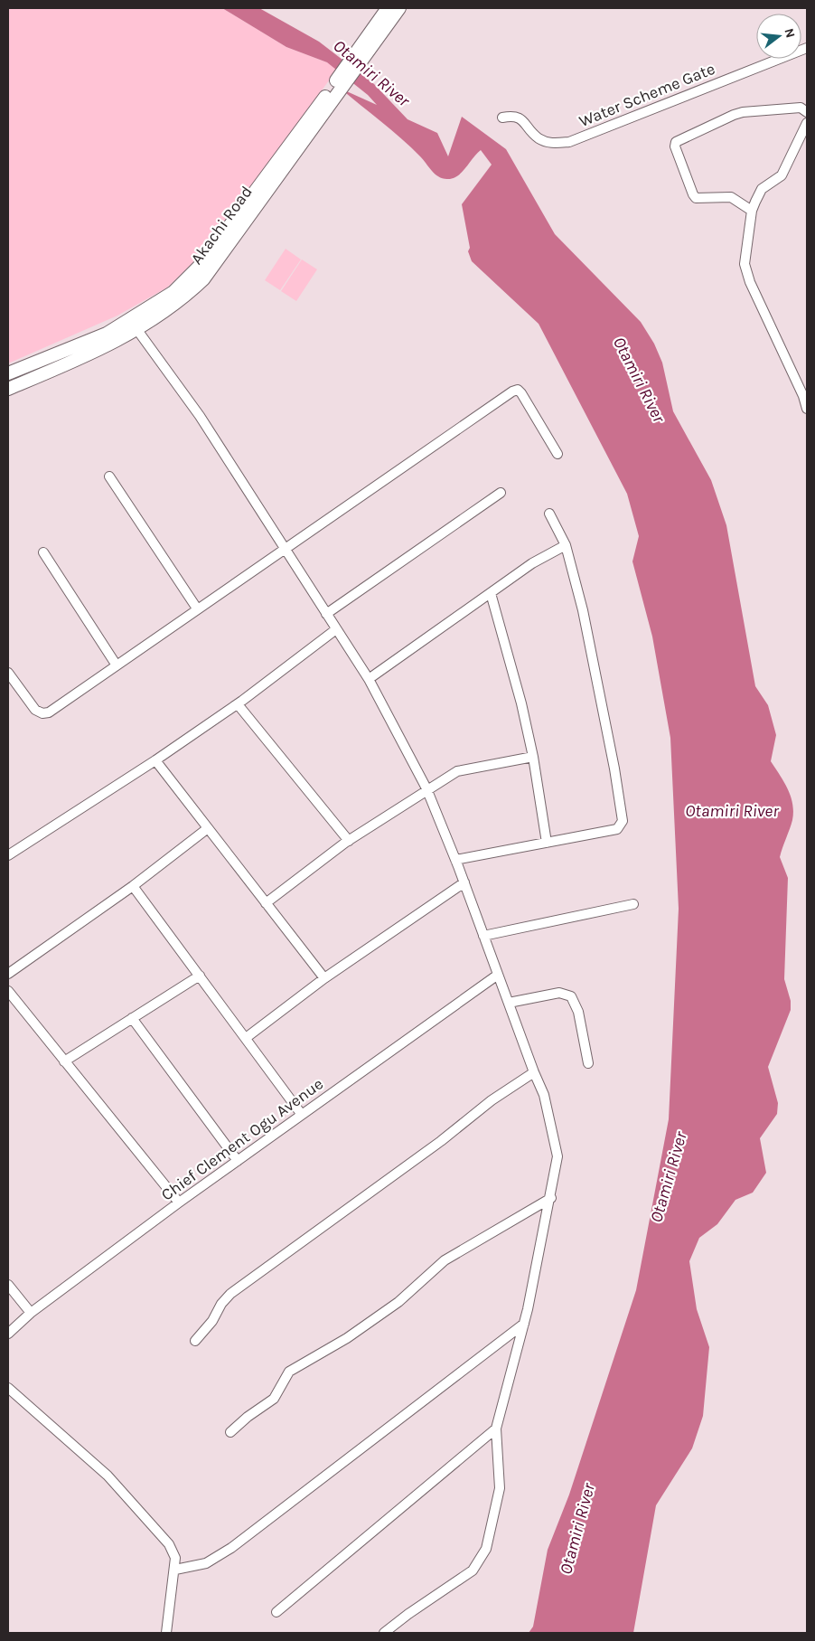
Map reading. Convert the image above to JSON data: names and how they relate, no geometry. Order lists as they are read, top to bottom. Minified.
{"streets":{"main road":["Akachi Road"],"street":["Water Scheme Gate","Chief Clement Ogu Avenue"]},"water":["Otamiri River"],"north":"right"}
